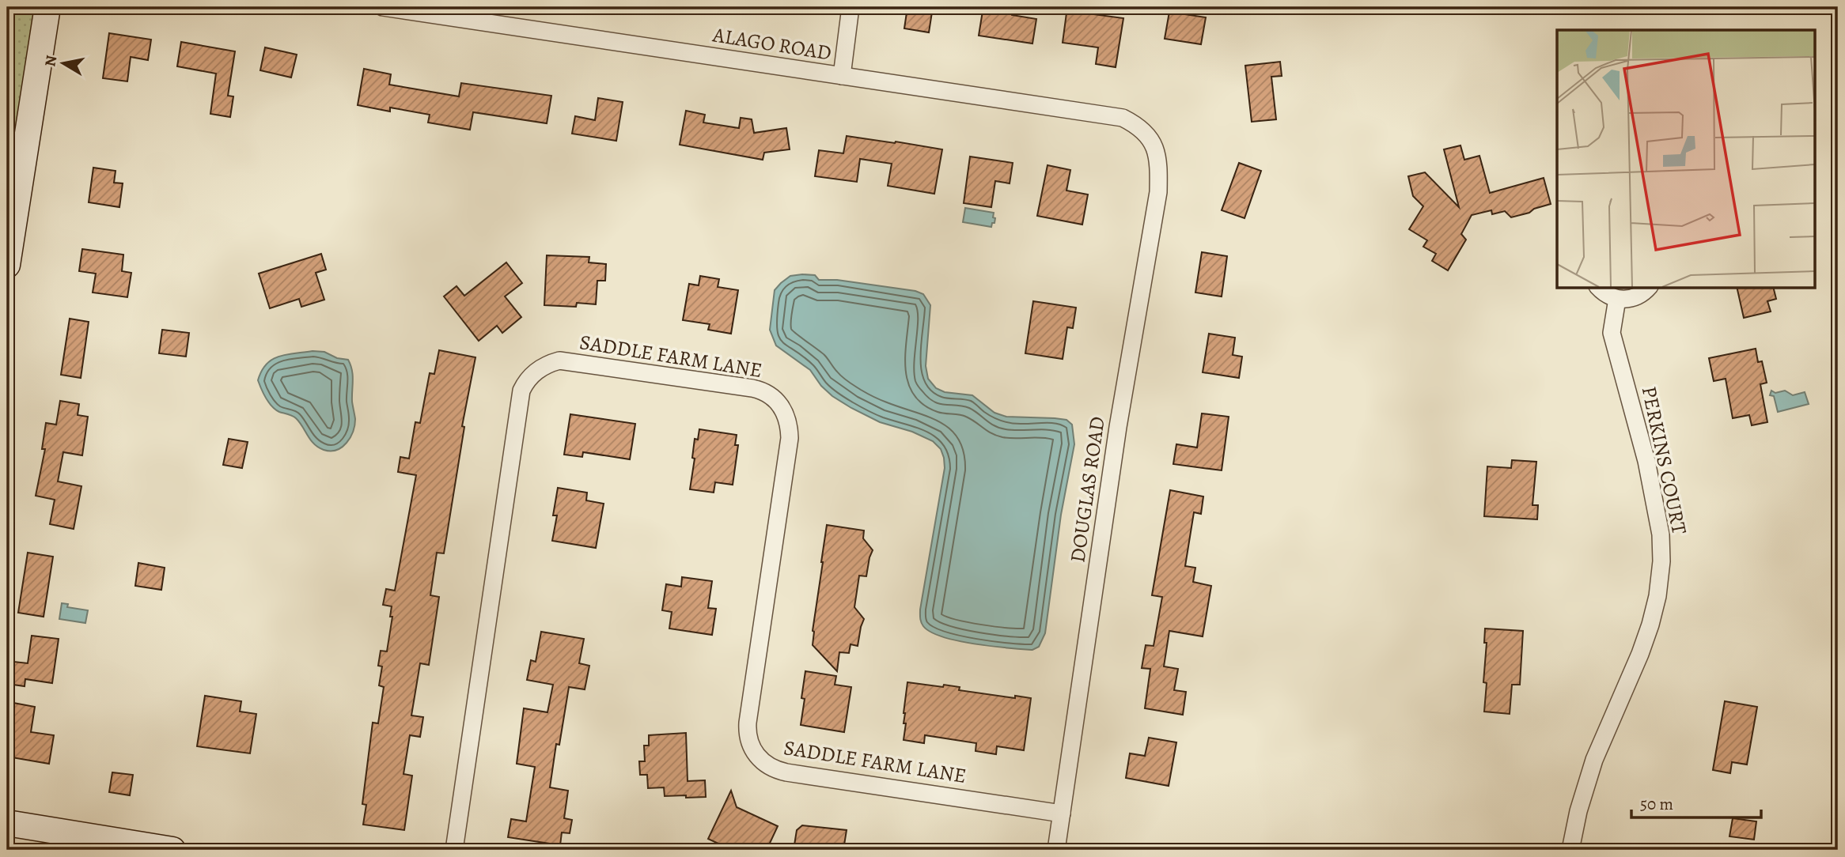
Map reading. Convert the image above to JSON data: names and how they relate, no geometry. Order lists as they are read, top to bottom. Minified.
{"streets":{"street":["ALAGO ROAD","SADDLE FARM LANE","PERKINS COURT","DOUGLAS ROAD"]},"crossings":[["ALAGO ROAD","DOUGLAS ROAD"],["SADDLE FARM LANE","DOUGLAS ROAD"]],"scale_bar":"50 m","north":"left"}
